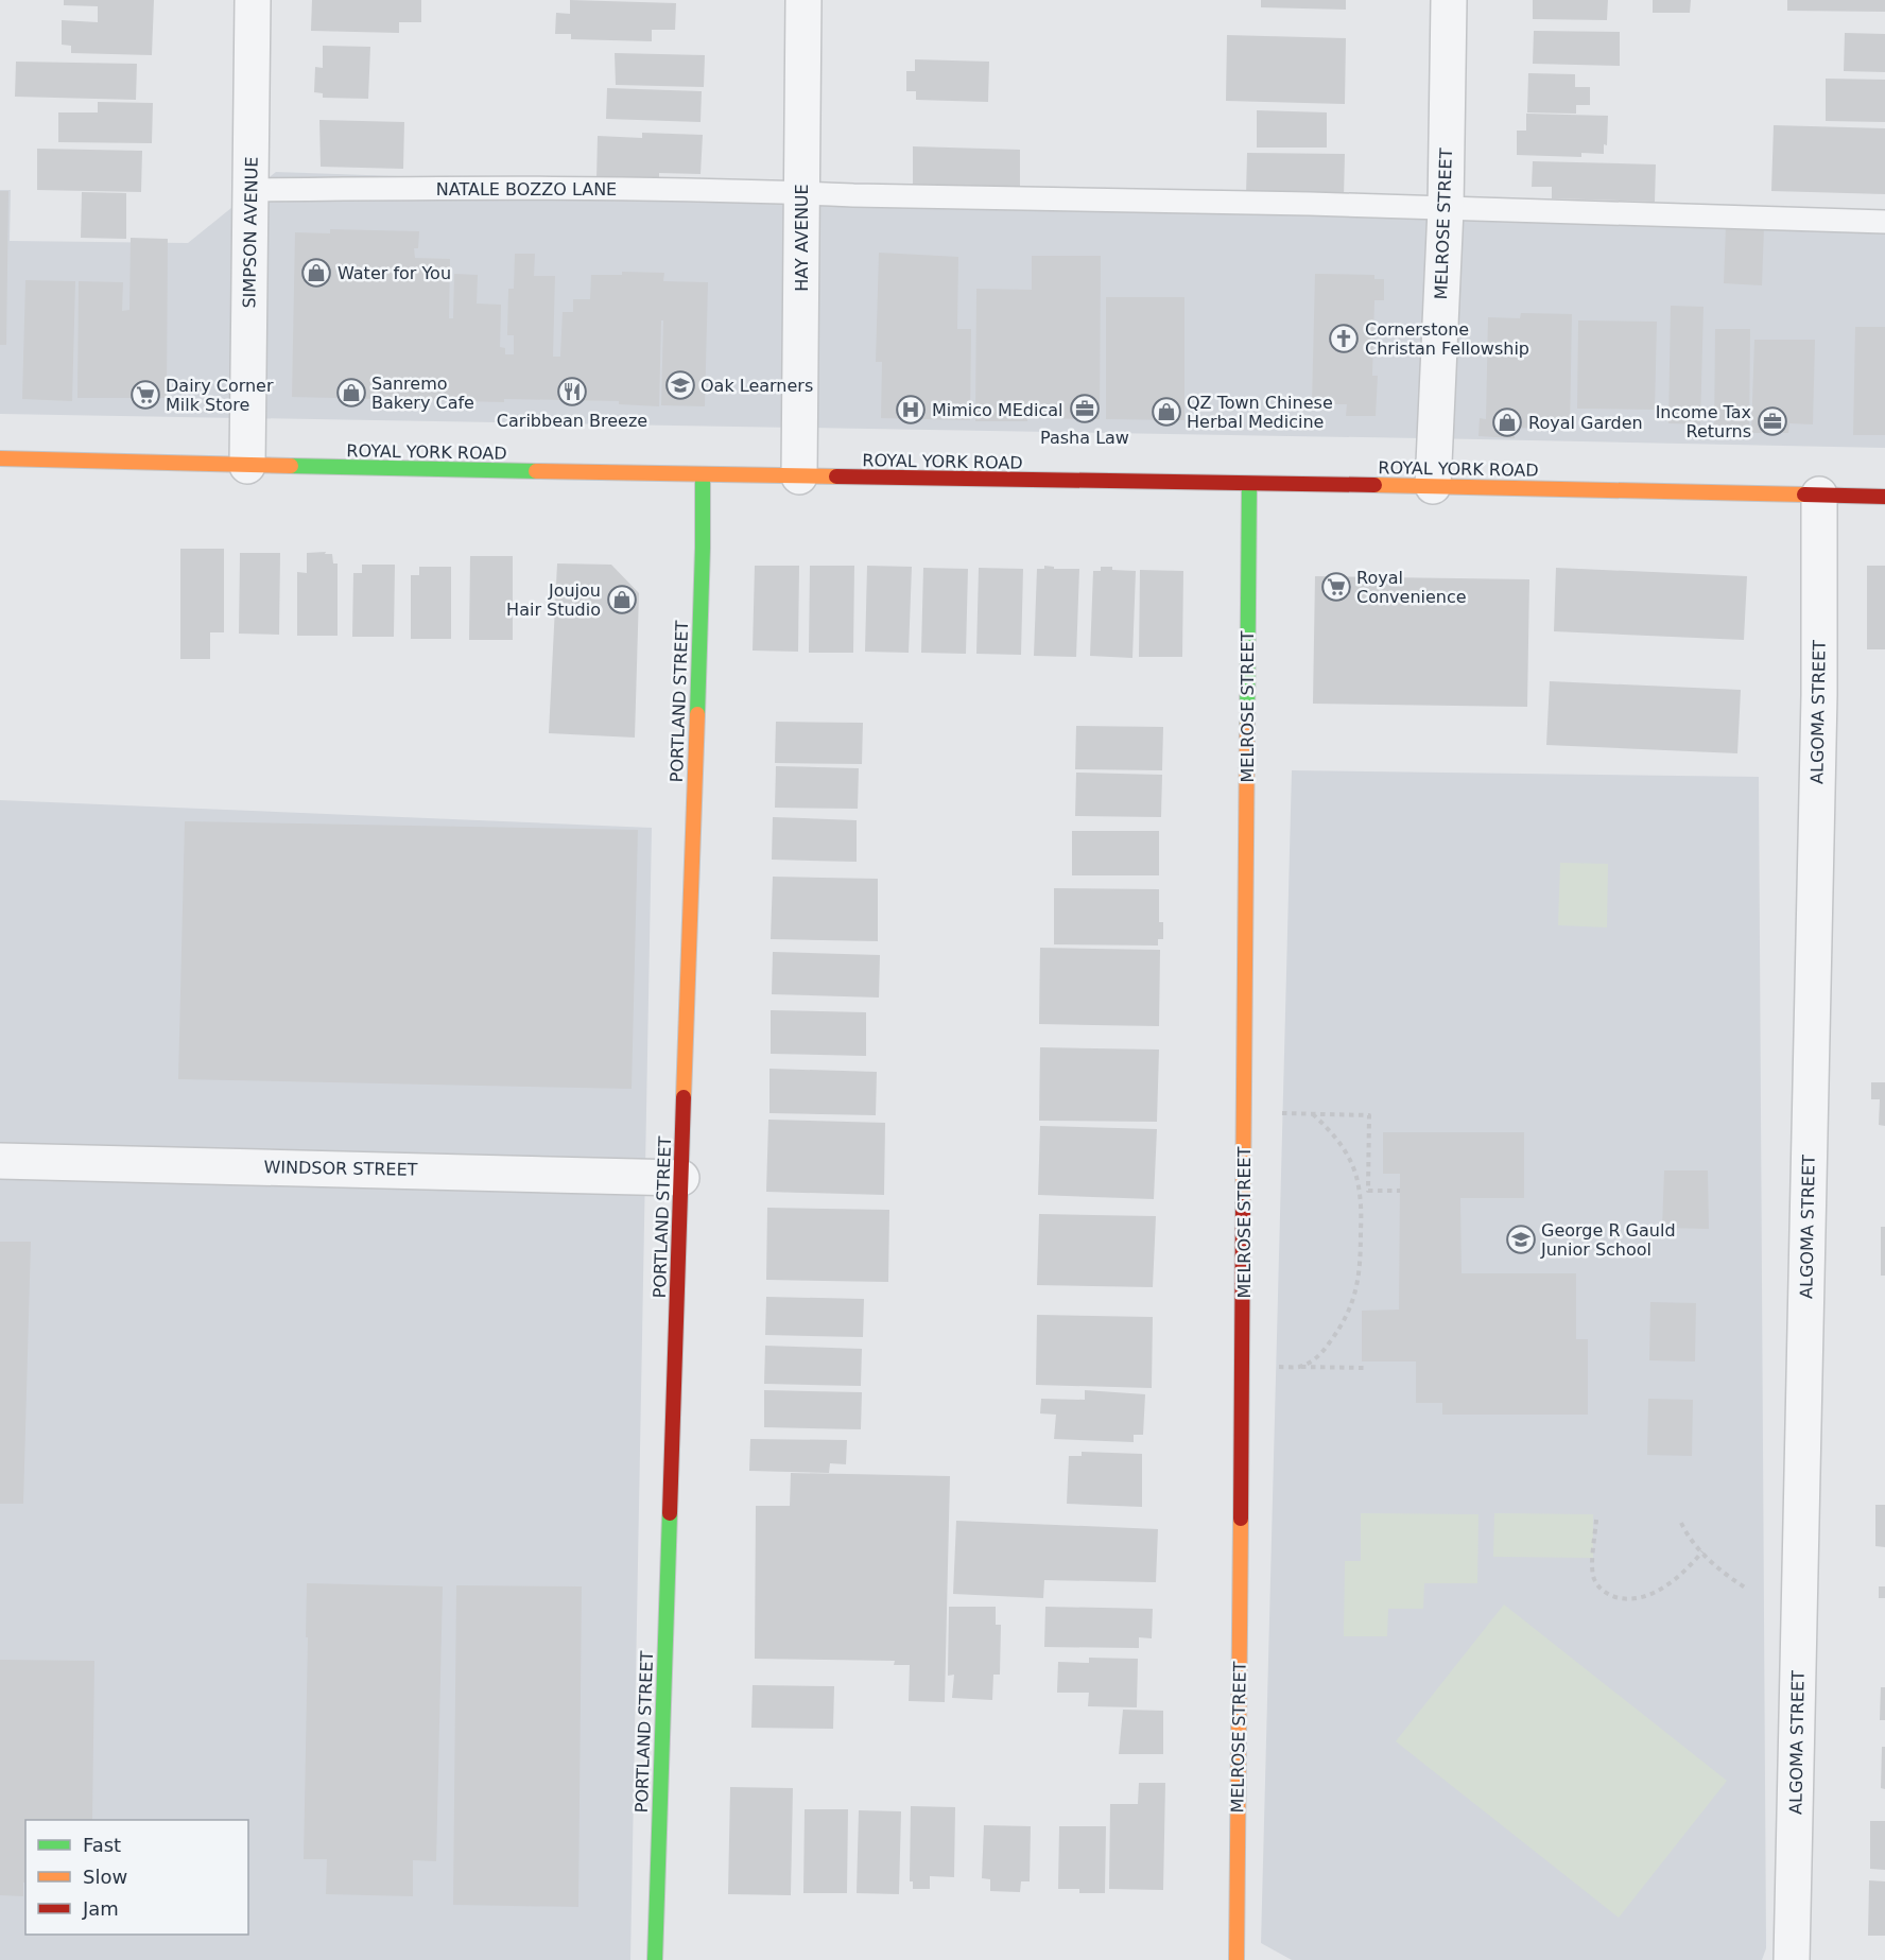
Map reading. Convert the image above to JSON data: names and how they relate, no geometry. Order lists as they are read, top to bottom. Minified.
{"streets":{"street":["MELROSE STREET","SIMPSON AVENUE","HAY AVENUE","ROYAL YORK ROAD","PORTLAND STREET","ALGOMA STREET","WINDSOR STREET"],"lane":["NATALE BOZZO LANE"]},"crossings":[["NATALE BOZZO LANE","MELROSE STREET"],["NATALE BOZZO LANE","SIMPSON AVENUE"],["NATALE BOZZO LANE","HAY AVENUE"],["MELROSE STREET","ROYAL YORK ROAD"],["SIMPSON AVENUE","ROYAL YORK ROAD"],["HAY AVENUE","ROYAL YORK ROAD"],["ROYAL YORK ROAD","PORTLAND STREET"],["ROYAL YORK ROAD","ALGOMA STREET"],["PORTLAND STREET","WINDSOR STREET"]],"places":{"shop":["Water for You","Sanremo Bakery Cafe","QZ Town Chinese Herbal Medicine","Royal Garden","Joujou Hair Studio"],"church":["Cornerstone Christan Fellowship"],"school or university":["Oak Learners","George R Gauld Junior School"],"restaurant":["Caribbean Breeze"],"supermarket":["Dairy Corner Milk Store","Royal Convenience"],"office":["Pasha Law","Income Tax Returns"],"hospital":["Mimico MEdical"]},"legend":["Fast","Slow","Jam"]}
